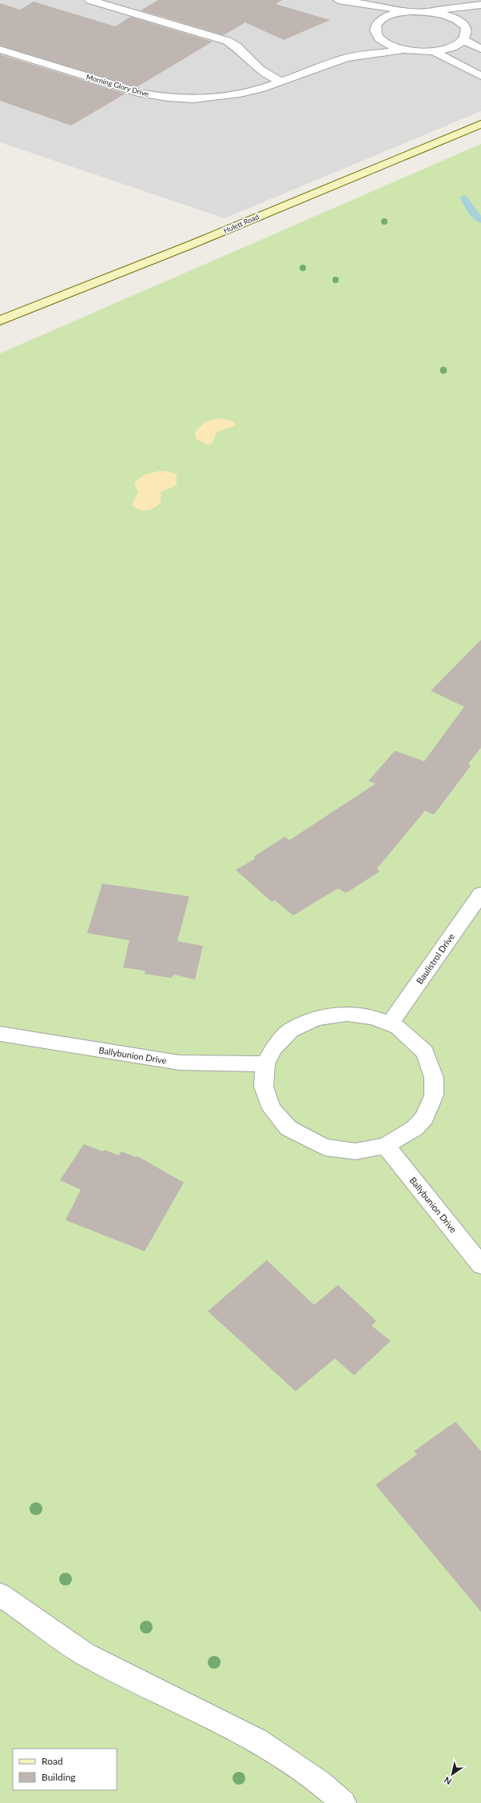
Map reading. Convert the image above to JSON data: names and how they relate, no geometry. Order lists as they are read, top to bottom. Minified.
{"streets":{"street":["Morning Glory Drive","Hulett Road","Baulistrol Drive","Ballybunion Drive"]},"legend":["Road","Building"],"north":"bottom left"}
